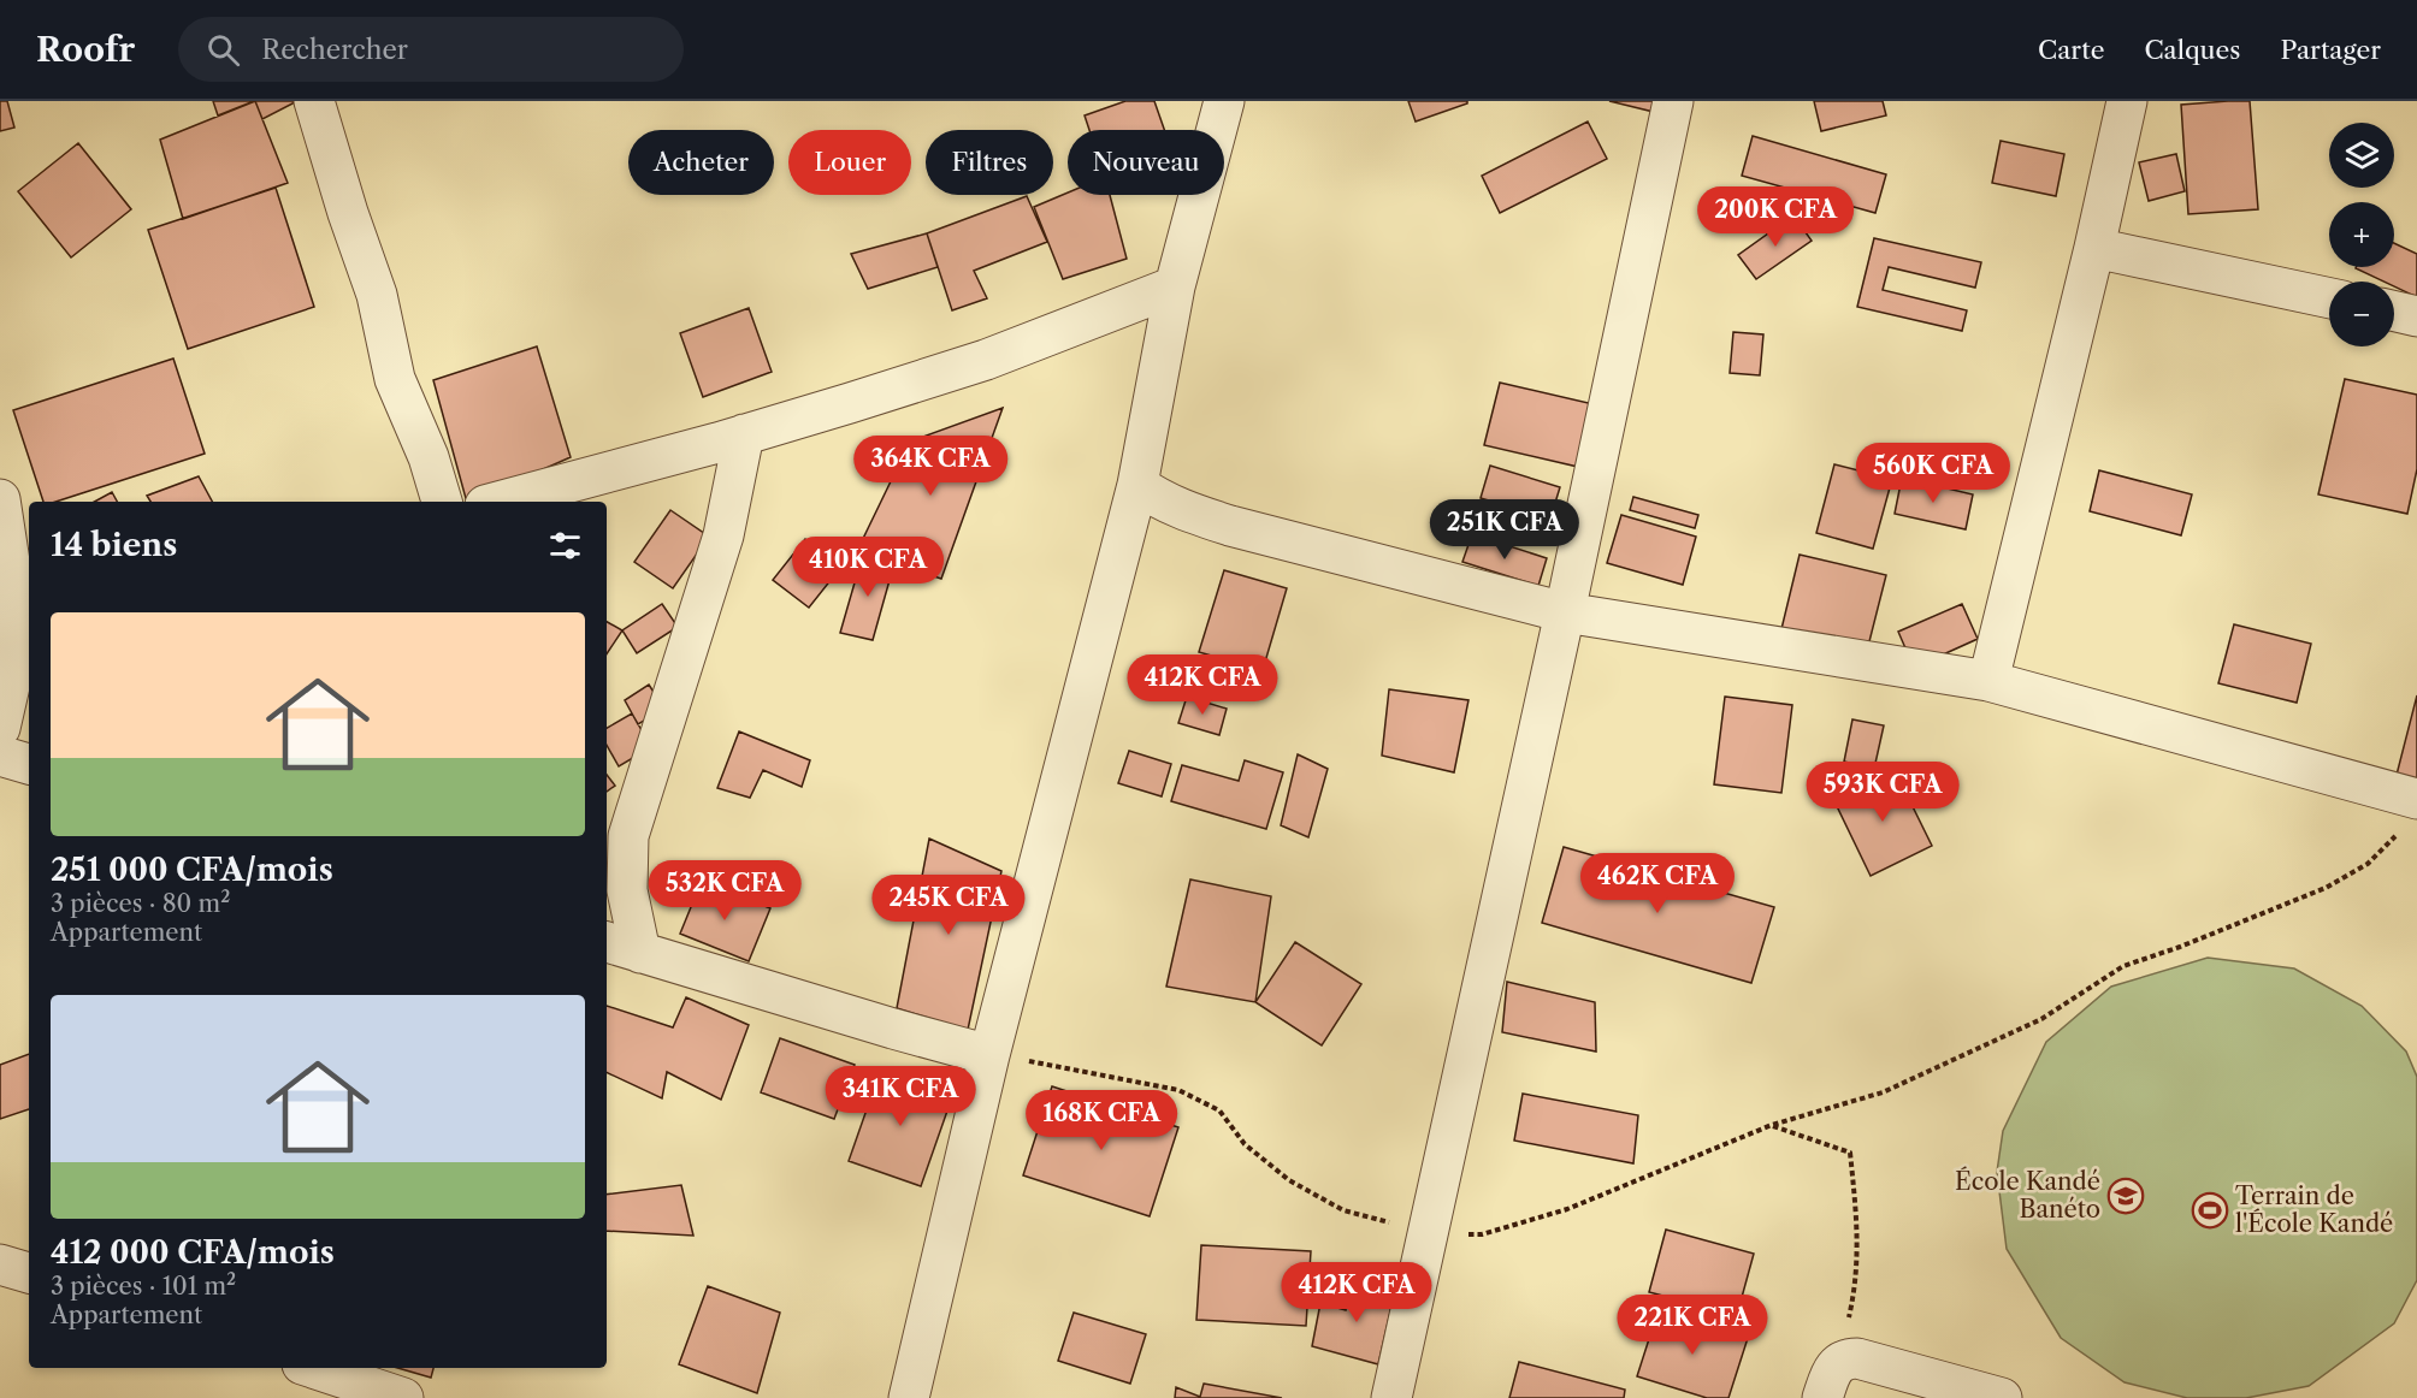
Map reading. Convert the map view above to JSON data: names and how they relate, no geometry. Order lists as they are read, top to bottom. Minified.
{"places":{"school or university":["École Kandé Banéto"],"sports":["Terrain de l'École Kandé"]},"page":{"header":"Roofr","search":"Rechercher","nav":["Carte","Calques","Partager"],"map_buttons":["+","−"],"chip":["Acheter","Louer","Filtres","Nouveau"],"price":["200K CFA","364K CFA","560K CFA","251K CFA","410K CFA","412K CFA","593K CFA","462K CFA","532K CFA","245K CFA","341K CFA","168K CFA","412K CFA","221K CFA"],"heading":"14 biens","list":[{"name":"251 000 CFA/mois","note":"3 pièces · 80 m² · Appartement"},{"name":"412 000 CFA/mois","note":"3 pièces · 101 m² · Appartement"}]}}
